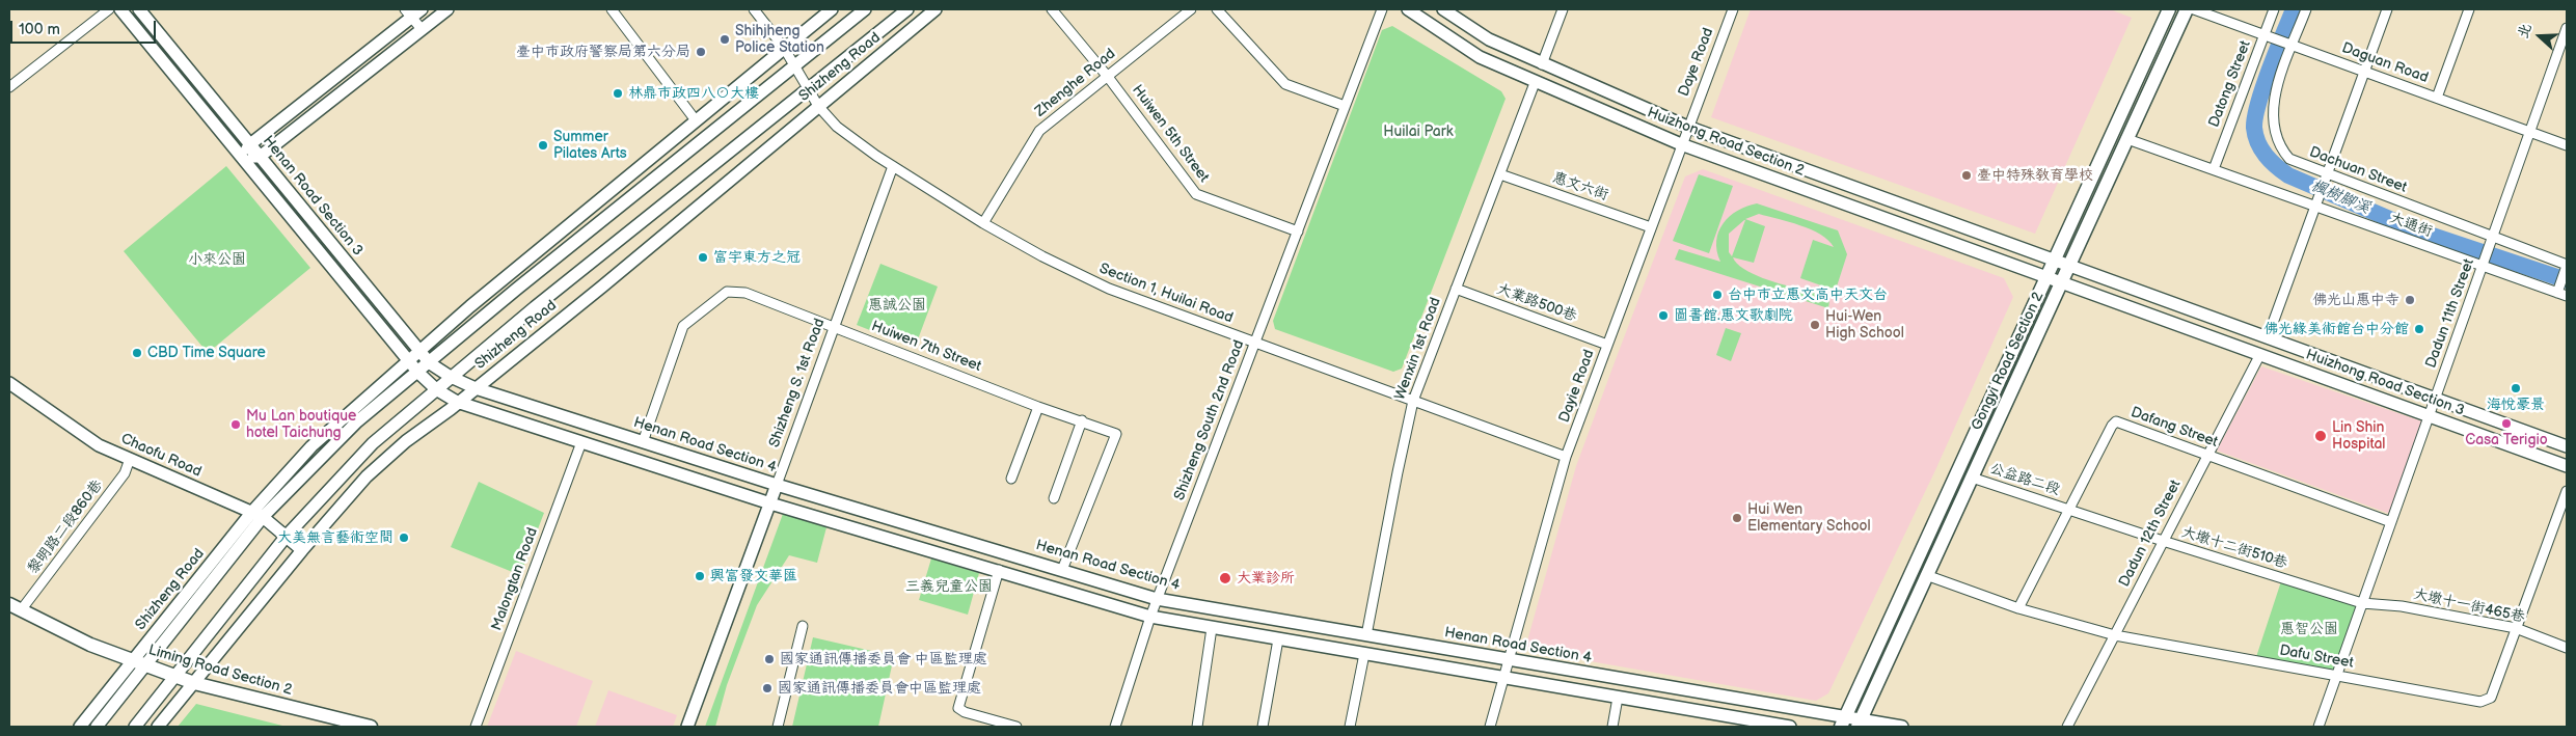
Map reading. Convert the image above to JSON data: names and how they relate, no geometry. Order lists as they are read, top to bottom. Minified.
{"streets":{"main road":["Gongyi Road Section 2","Liming Road Section 2"],"street":["Daye Road","Daguan Road","Shizheng Road","Zhenghe Road","Datong Street","Huiwen 5th Street","Huizhong Road Section 2","Dachuan Street","惠文六街","Henan Road Section 3","大通街","Section 1, Huilai Road","大業路500巷","Dadun 11th Street","Huiwen 7th Street","Wenxin 1st Road","Shizheng S. 1st Road","Huizhong Road Section 3","Dayie Road","Shizheng South 2nd Road","Dafang Street","Henan Road Section 4","Chaofu Road","公益路二段","黎明路二段860巷","Dadun 12th Street","大墩十二街510巷","Malongtan Road","大墩十一街465巷","Dafu Street"]},"crossings":[["Daye Road","Huizhong Road Section 2"],["Daye Road","Dayie Road"],["Daguan Road","Datong Street"],["Daguan Road","Dachuan Street"],["Daguan Road","Dadun 11th Street"],["Shizheng Road","Henan Road Section 3"],["Shizheng Road","Section 1, Huilai Road"],["Shizheng Road","Henan Road Section 4"],["Shizheng Road","Chaofu Road"],["Shizheng Road","Liming Road Section 2"],["Zhenghe Road","Huiwen 5th Street"],["Zhenghe Road","Section 1, Huilai Road"],["Datong Street","大通街"],["Huiwen 5th Street","Shizheng South 2nd Road"],["Huizhong Road Section 2","Wenxin 1st Road"],["Huizhong Road Section 2","Gongyi Road Section 2"],["Huizhong Road Section 2","Huizhong Road Section 3"],["Huizhong Road Section 2","Dayie Road"],["Dachuan Street","Dadun 11th Street"],["惠文六街","Wenxin 1st Road"],["惠文六街","Dayie Road"],["Henan Road Section 3","Henan Road Section 4"],["大通街","Dadun 11th Street"],["大通街","Gongyi Road Section 2"],["Section 1, Huilai Road","Wenxin 1st Road"],["Section 1, Huilai Road","Shizheng S. 1st Road"],["Section 1, Huilai Road","Dayie Road"],["Section 1, Huilai Road","Shizheng South 2nd Road"],["大業路500巷","Wenxin 1st Road"],["大業路500巷","Dayie Road"],["Dadun 11th Street","Huizhong Road Section 3"],["Dadun 11th Street","Dafang Street"],["Dadun 11th Street","大墩十二街510巷"],["Dadun 11th Street","大墩十一街465巷"],["Dadun 11th Street","Dafu Street"],["Huiwen 7th Street","Shizheng S. 1st Road"],["Huiwen 7th Street","Henan Road Section 4"],["Wenxin 1st Road","Henan Road Section 4"],["Gongyi Road Section 2","Huizhong Road Section 3"],["Gongyi Road Section 2","Henan Road Section 4"],["Gongyi Road Section 2","公益路二段"],["Gongyi Road Section 2","Dafu Street"],["Shizheng S. 1st Road","Henan Road Section 4"],["Huizhong Road Section 3","Dadun 12th Street"],["Dayie Road","Henan Road Section 4"],["Shizheng South 2nd Road","Henan Road Section 4"],["Dafang Street","公益路二段"],["Dafang Street","Dadun 12th Street"],["Dafang Street","大墩十二街510巷"],["Dafang Street","Dafu Street"],["Chaofu Road","黎明路二段860巷"],["公益路二段","大墩十二街510巷"],["黎明路二段860巷","Liming Road Section 2"],["Dadun 12th Street","大墩十二街510巷"],["Dadun 12th Street","Dafu Street"],["大墩十二街510巷","大墩十一街465巷"],["大墩十一街465巷","Dafu Street"]],"water":["楓樹腳溪"],"parks":["Huilai Park","小來公園","惠誠公園","三義兒童公園","惠智公園"],"places":["Shihjheng Police Station","臺中市政府警察局第六分局","林鼎市政四八〇大樓","Summer Pilates Arts","臺中特殊教育學校","富宇東方之冠","台中市立惠文高中天文台","佛光山惠中寺","圖書館.惠文歌劇院","Hui-Wen High School","佛光緣美術館台中分館","CBD Time Square","海悅豪景","Casa Terigio","Mu Lan boutique hotel Taichung","Lin Shin Hospital","Hui Wen Elementary School","大美無言藝術空間","興富發文華匯","大業診所","國家通訊傳播委員會 中區監理處","國家通訊傳播委員會中區監理處"],"scale_bar":"100 m","north":"left"}
